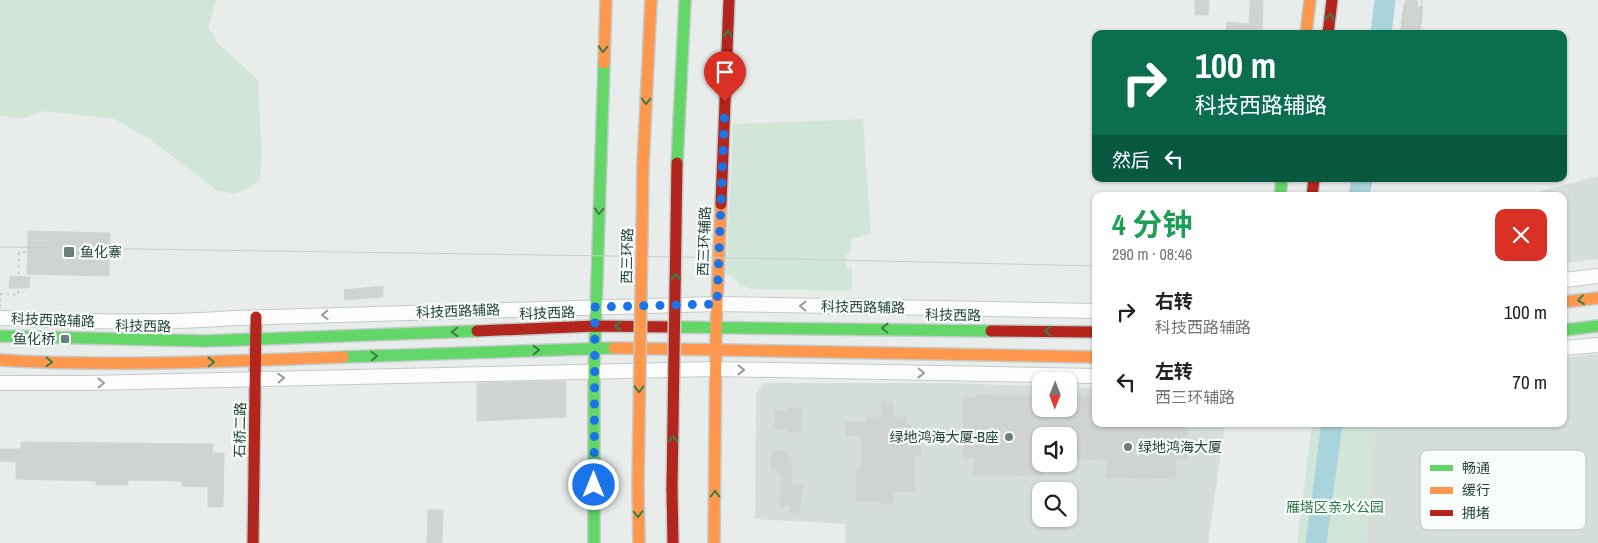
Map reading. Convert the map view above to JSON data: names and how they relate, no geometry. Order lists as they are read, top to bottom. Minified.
{"streets":{"main road":["西三环辅路","西三环路","科技西路","石桥二路"],"street":["科技西路辅路"]},"crossings":[["西三环辅路","科技西路辅路"],["西三环辅路","科技西路"],["科技西路辅路","石桥二路"],["科技西路","石桥二路"]],"parks":["雁塔区亲水公园"],"places":{"transit":["鱼化寨","鱼化桥"],"other":["绿地鸿海大厦-B座","绿地鸿海大厦"]},"legend":["畅通","缓行","拥堵"],"north":"bottom","page":{"turn":["100 m","科技西路辅路"],"then":"然后","heading":["4 分钟","290 m · 08:46"],"list":[{"name":"右转","note":"科技西路辅路","value":"100 m"},{"name":"左转","note":"西三环辅路","value":"70 m"}]}}
